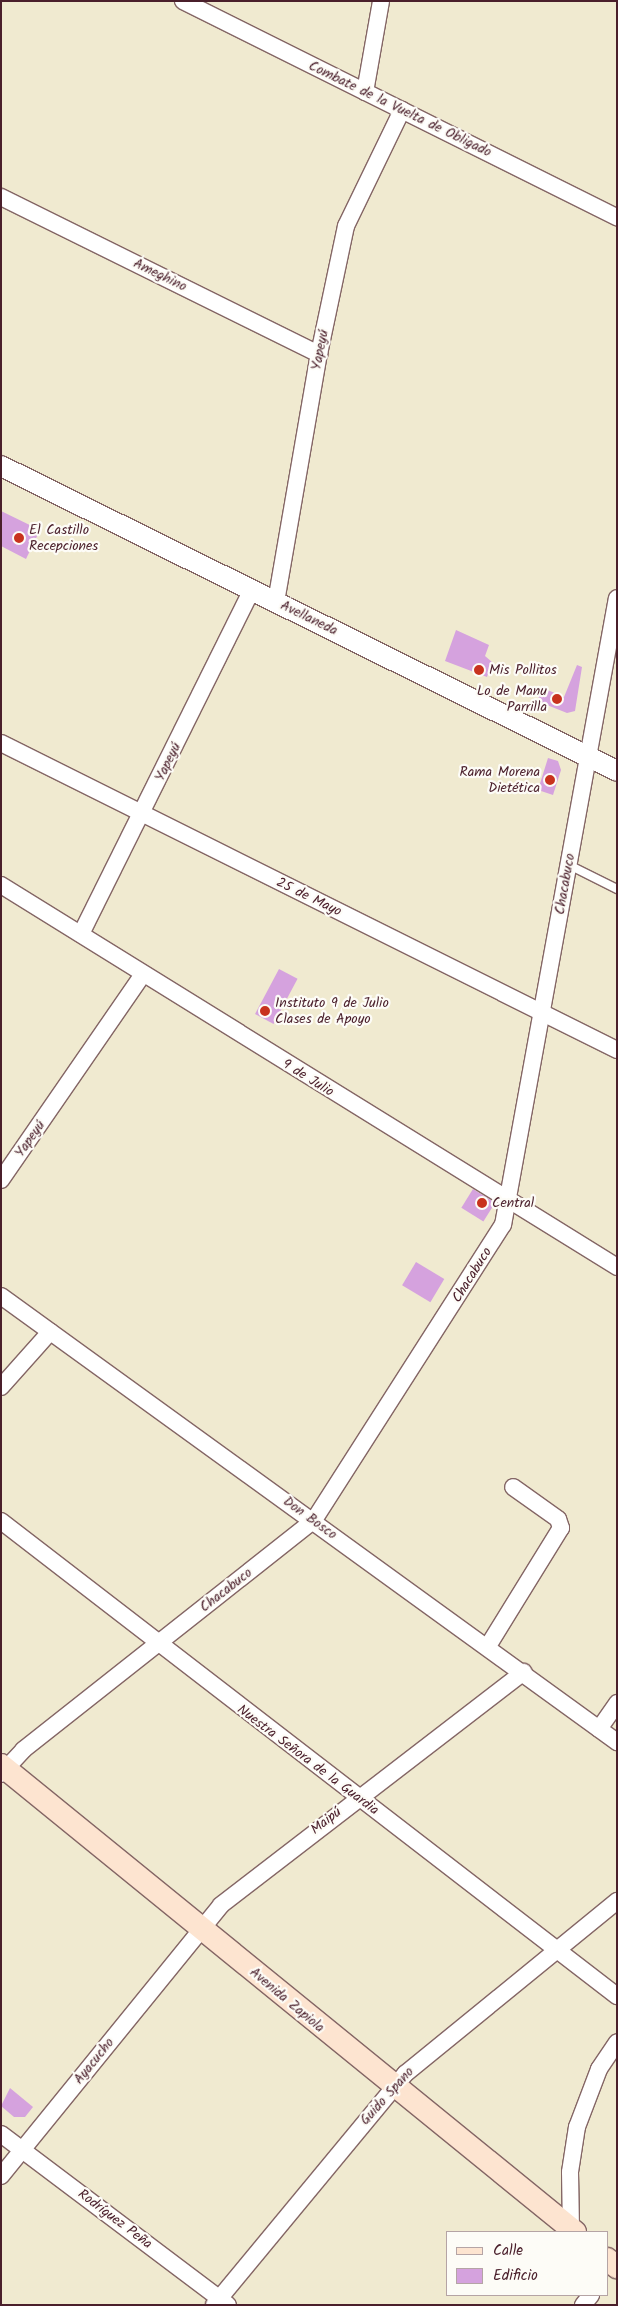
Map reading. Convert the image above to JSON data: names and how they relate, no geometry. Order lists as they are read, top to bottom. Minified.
{"streets":{"main road":["Avenida Zapiola"],"street":["Combate de la Vuelta de Obligado","Ameghino","Yapeyú","Avellaneda","Chacabuco","25 de Mayo","9 de Julio","Don Bosco","Nuestra Señora de la Guardia","Maipú","Ayacucho","Guido Spano","Rodríguez Peña"]},"crossings":[["Combate de la Vuelta de Obligado","Yapeyú"],["Ameghino","Yapeyú"],["Yapeyú","Avellaneda"],["Yapeyú","25 de Mayo"],["Yapeyú","9 de Julio"],["Avellaneda","Chacabuco"],["Chacabuco","25 de Mayo"],["Chacabuco","9 de Julio"],["Chacabuco","Don Bosco"],["Chacabuco","Nuestra Señora de la Guardia"],["Chacabuco","Avenida Zapiola"],["Don Bosco","Maipú"],["Nuestra Señora de la Guardia","Maipú"],["Nuestra Señora de la Guardia","Guido Spano"],["Maipú","Avenida Zapiola"],["Maipú","Ayacucho"],["Avenida Zapiola","Ayacucho"],["Avenida Zapiola","Guido Spano"],["Ayacucho","Rodríguez Peña"],["Guido Spano","Rodríguez Peña"]],"places":["El Castillo Recepciones","Mis Pollitos","Lo de Manu Parrilla","Rama Morena Dietética","Instituto 9 de Julio Clases de Apoyo","Central"],"legend":["Calle","Edificio"]}
